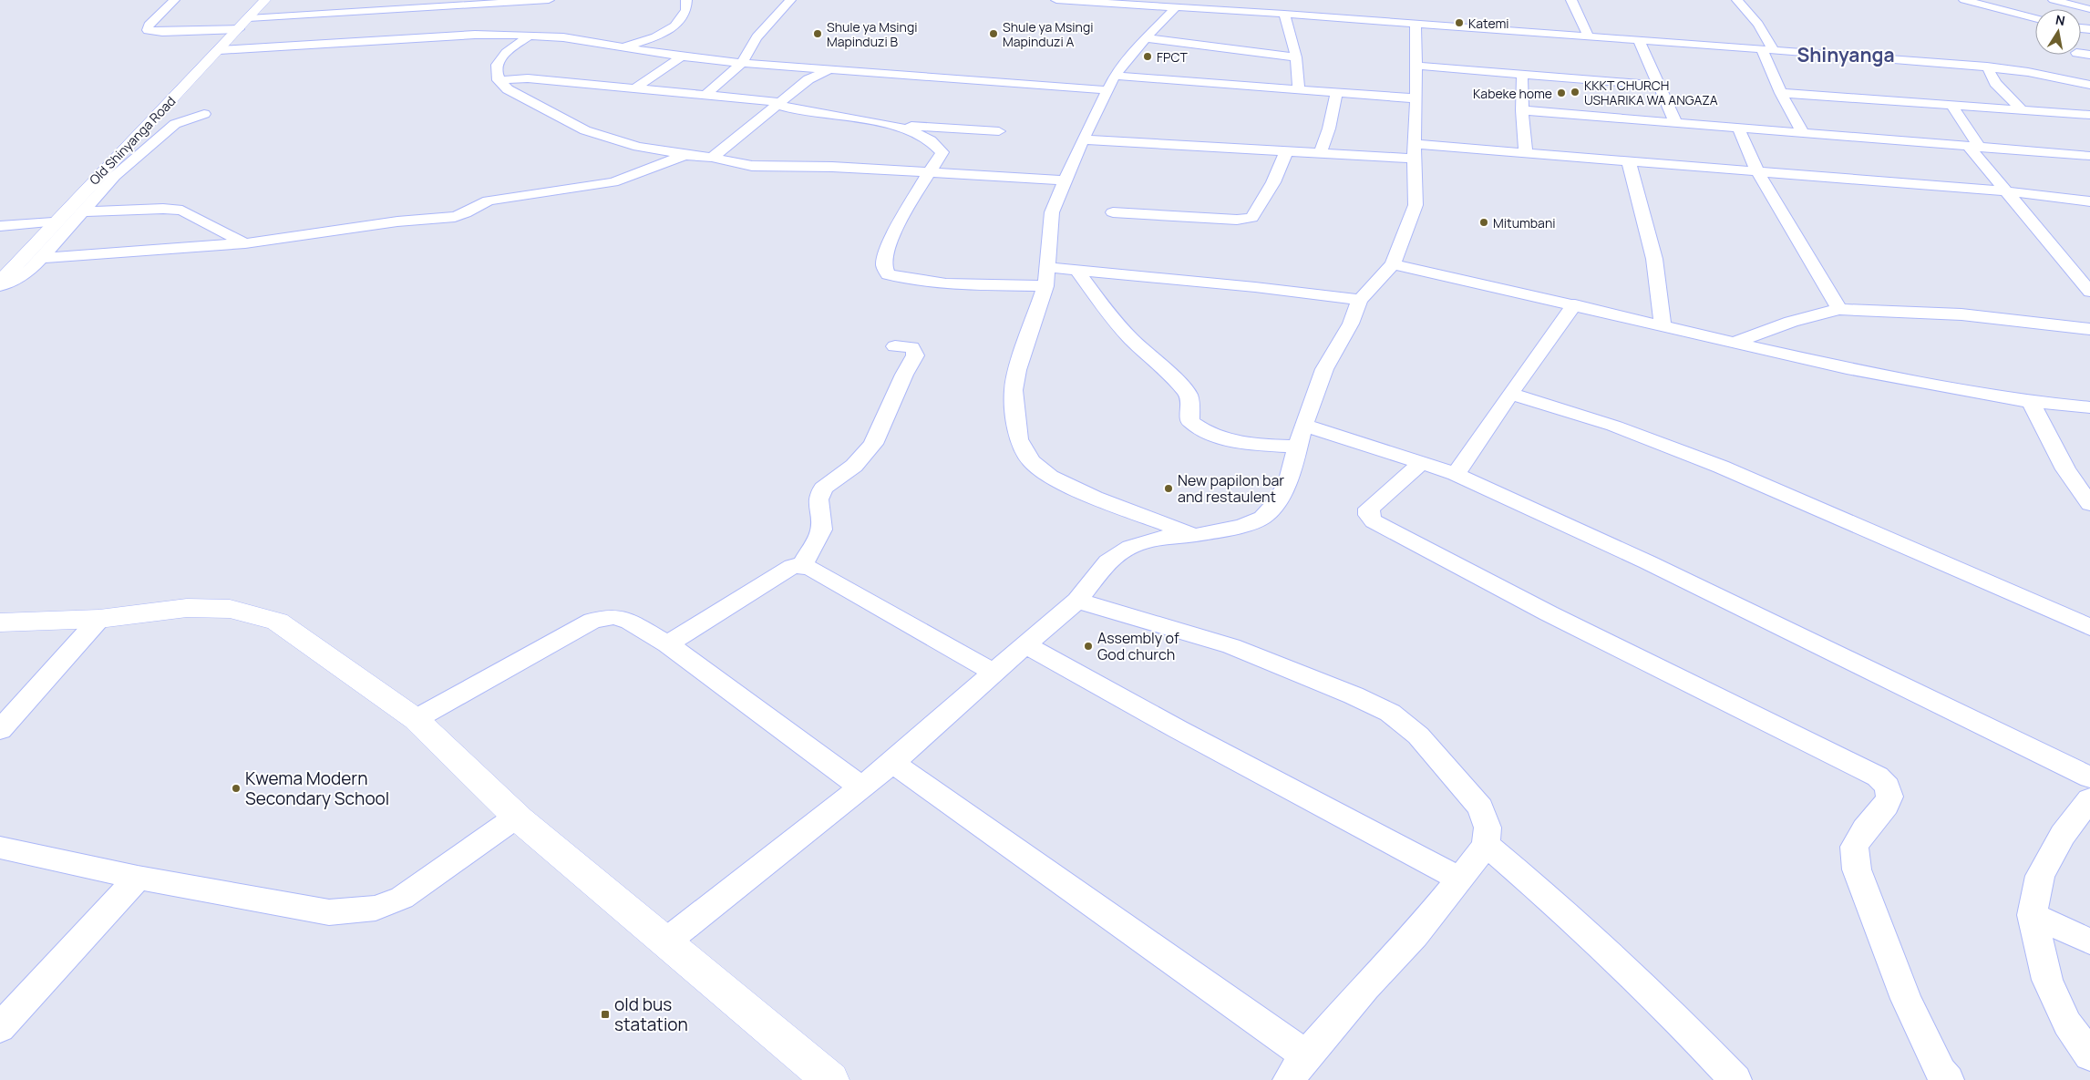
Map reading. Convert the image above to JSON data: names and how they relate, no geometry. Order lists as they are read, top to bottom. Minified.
{"streets":{"main road":["Old Shinyanga Road"]},"districts":["Shinyanga"],"places":{"other":["Katemi","Shule ya Msingi Mapinduzi B","Shule ya Msingi Mapinduzi A","FPCT","KKKT CHURCH USHARIKA WA ANGAZA","Kabeke home","Mitumbani","New papilon bar and restaulent","Assembly of God church","Kwema Modern Secondary School"],"transit":["old bus statation"]},"north":"top"}
